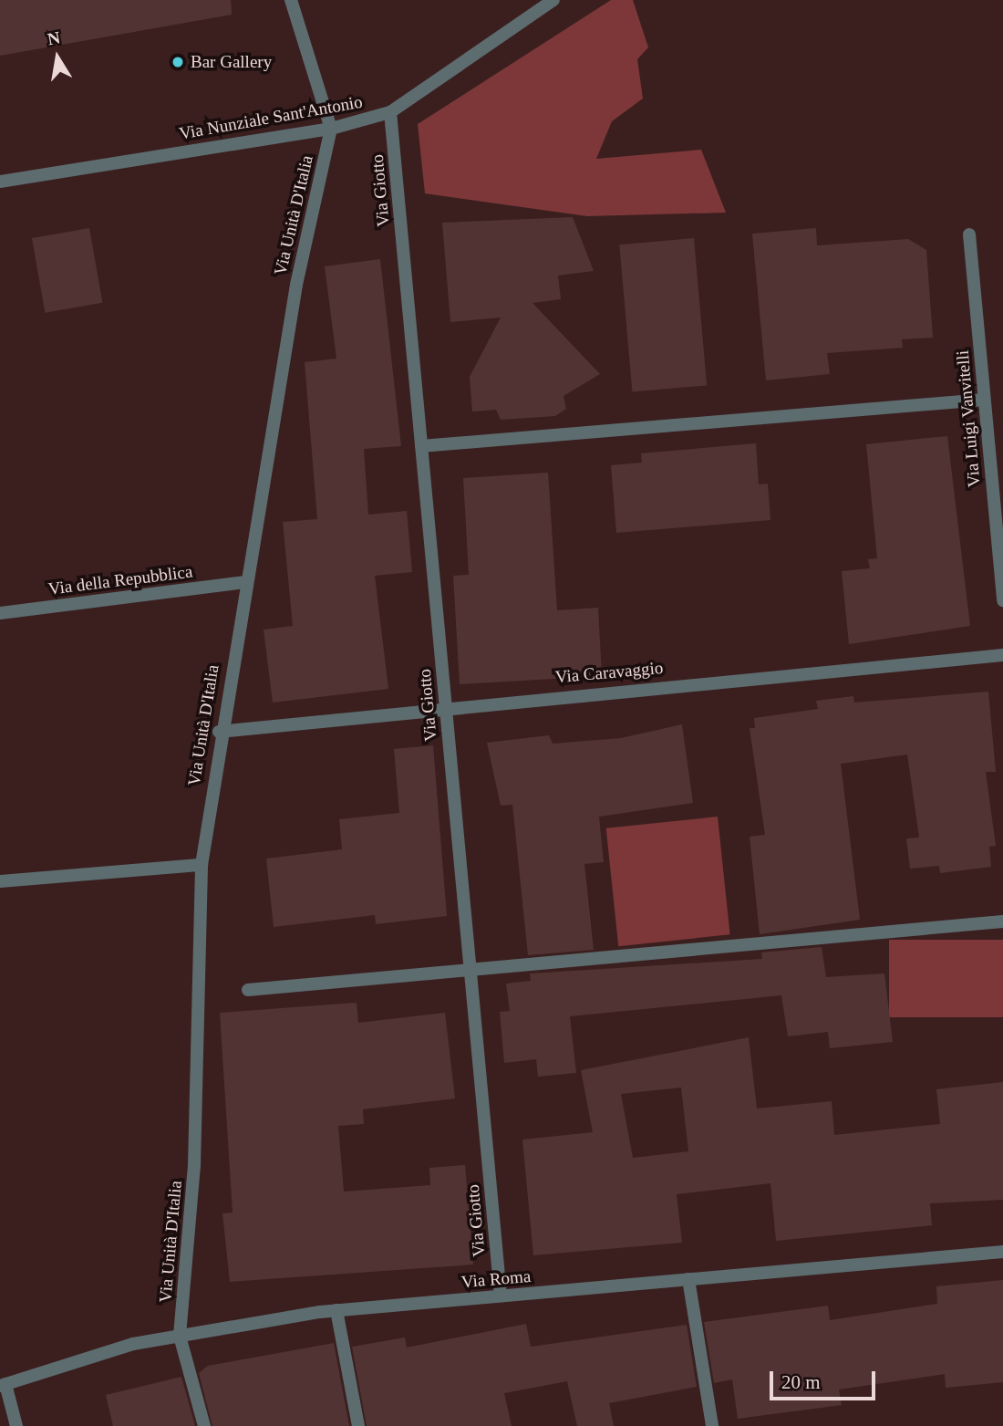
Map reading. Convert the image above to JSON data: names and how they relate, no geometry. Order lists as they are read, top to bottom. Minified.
{"streets":{"street":["Via Nunziale Sant'Antonio","Via Giotto","Via Unità D'Italia","Via Luigi Vanvitelli","Via della Repubblica","Via Caravaggio","Via Roma"]},"crossings":[["Via Nunziale Sant'Antonio","Via Giotto"],["Via Nunziale Sant'Antonio","Via Unità D'Italia"],["Via Giotto","Via Caravaggio"],["Via Giotto","Via Roma"],["Via Unità D'Italia","Via della Repubblica"],["Via Unità D'Italia","Via Caravaggio"],["Via Unità D'Italia","Via Roma"]],"places":["Bar Gallery"],"scale_bar":"20 m","north":"top"}
